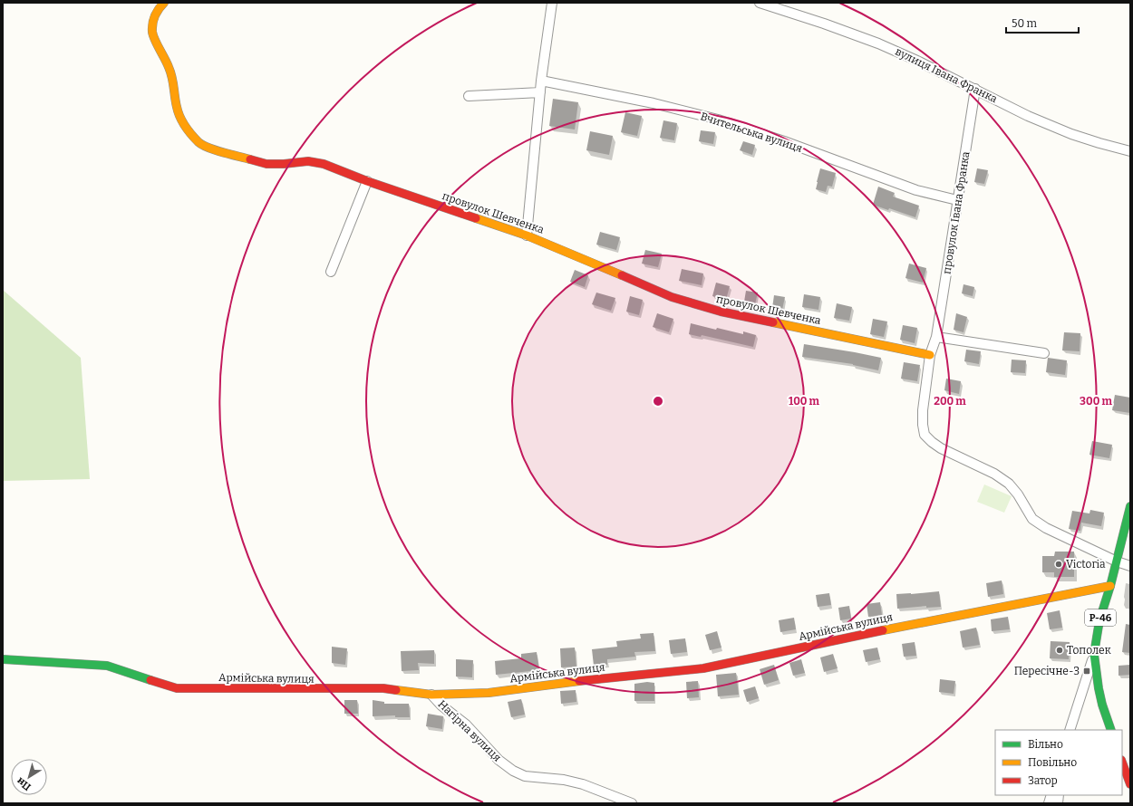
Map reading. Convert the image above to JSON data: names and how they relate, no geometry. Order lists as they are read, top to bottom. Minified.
{"streets":{"street":["вулиця Івана Франка","Вчительська вулиця","провулок Шевченка","провулок Івана Франка","Р-46","Армійська вулиця","Нагірна вулиця"]},"crossings":[["вулиця Івана Франка","провулок Івана Франка"],["Вчительська вулиця","провулок Івана Франка"],["провулок Шевченка","провулок Івана Франка"],["провулок Івана Франка","Р-46"],["Р-46","Армійська вулиця"],["Армійська вулиця","Нагірна вулиця"]],"places":{"other":["Victoria","Тополек"],"transit":["Пересічне-3"]},"legend":["Вільно","Повільно","Затор"],"scale_bar":"50 m","north":"bottom left","rings":["100 m","200 m","300 m"]}
